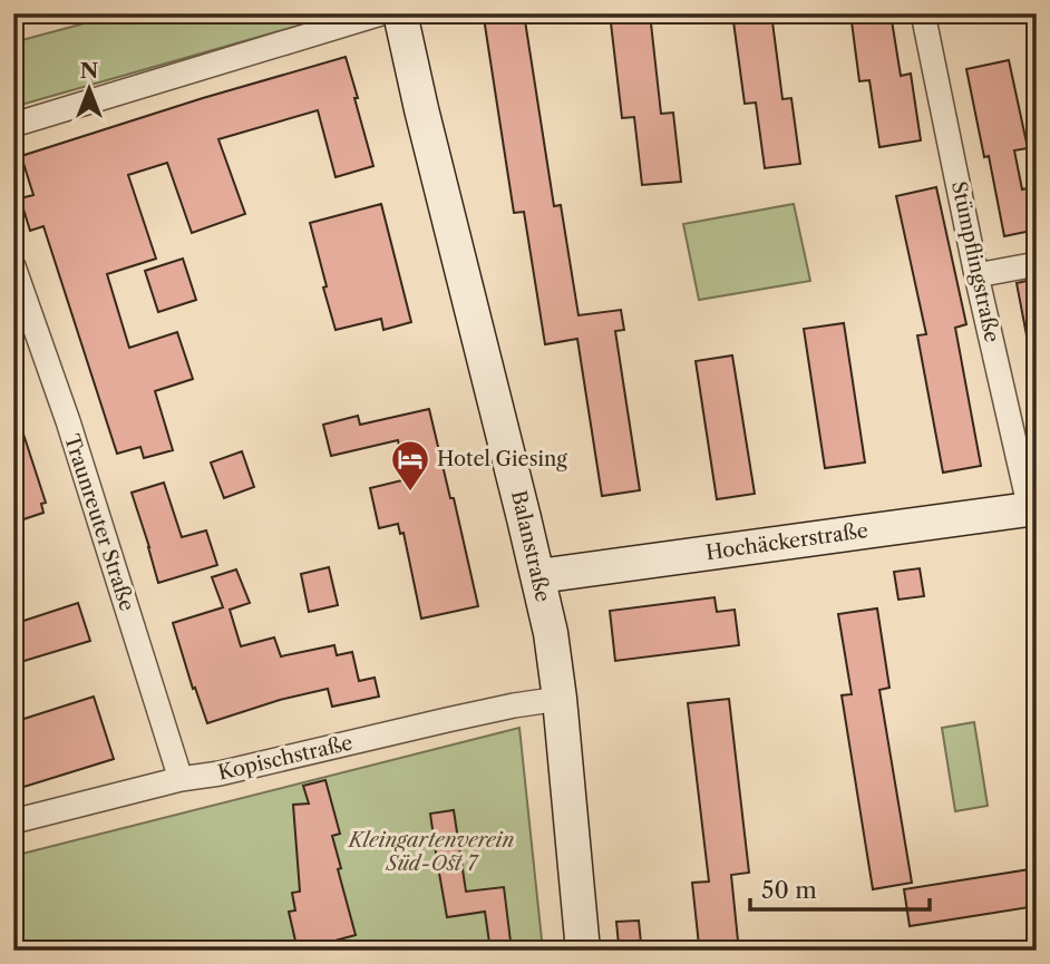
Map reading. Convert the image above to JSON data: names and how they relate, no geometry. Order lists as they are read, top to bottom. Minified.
{"streets":{"street":["Stümpflingstraße","Traunreuter Straße","Hochäckerstraße","Balanstraße","Kopischstraße"]},"crossings":[["Stümpflingstraße","Hochäckerstraße"],["Traunreuter Straße","Kopischstraße"],["Hochäckerstraße","Balanstraße"],["Balanstraße","Kopischstraße"]],"parks":["Kleingartenverein Süd-Ost 7"],"places":{"hotel":["Hotel Giesing"]},"scale_bar":"50 m","north":"top"}
